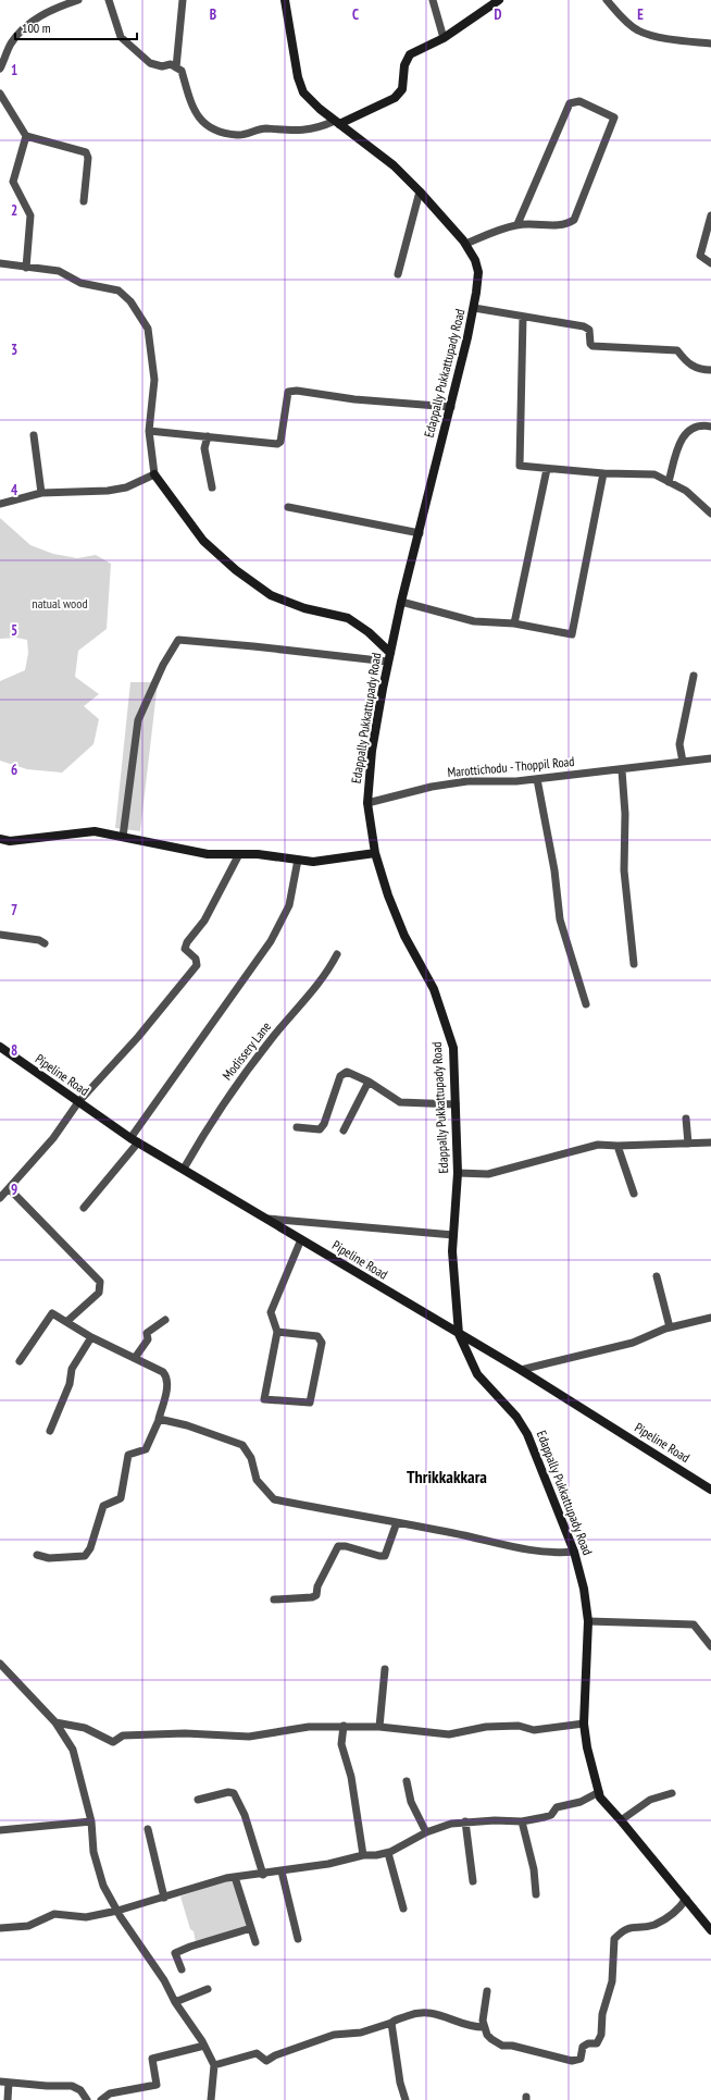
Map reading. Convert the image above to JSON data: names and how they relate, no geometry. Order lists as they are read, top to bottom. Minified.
{"streets":{"main road":["Edappally Pukkattupady Road","Pipeline Road"],"street":["Marottichodu - Thoppil Road","Modissery Lane"]},"crossings":[["Edappally Pukkattupady Road","Marottichodu - Thoppil Road"],["Edappally Pukkattupady Road","Pipeline Road"],["Modissery Lane","Pipeline Road"]],"districts":["Thrikkakkara"],"parks":["natual wood"],"scale_bar":"100 m","grid":{"columns":["B","C","D","E"],"rows":["1","2","3","4","5","6","7","8","9"]}}
